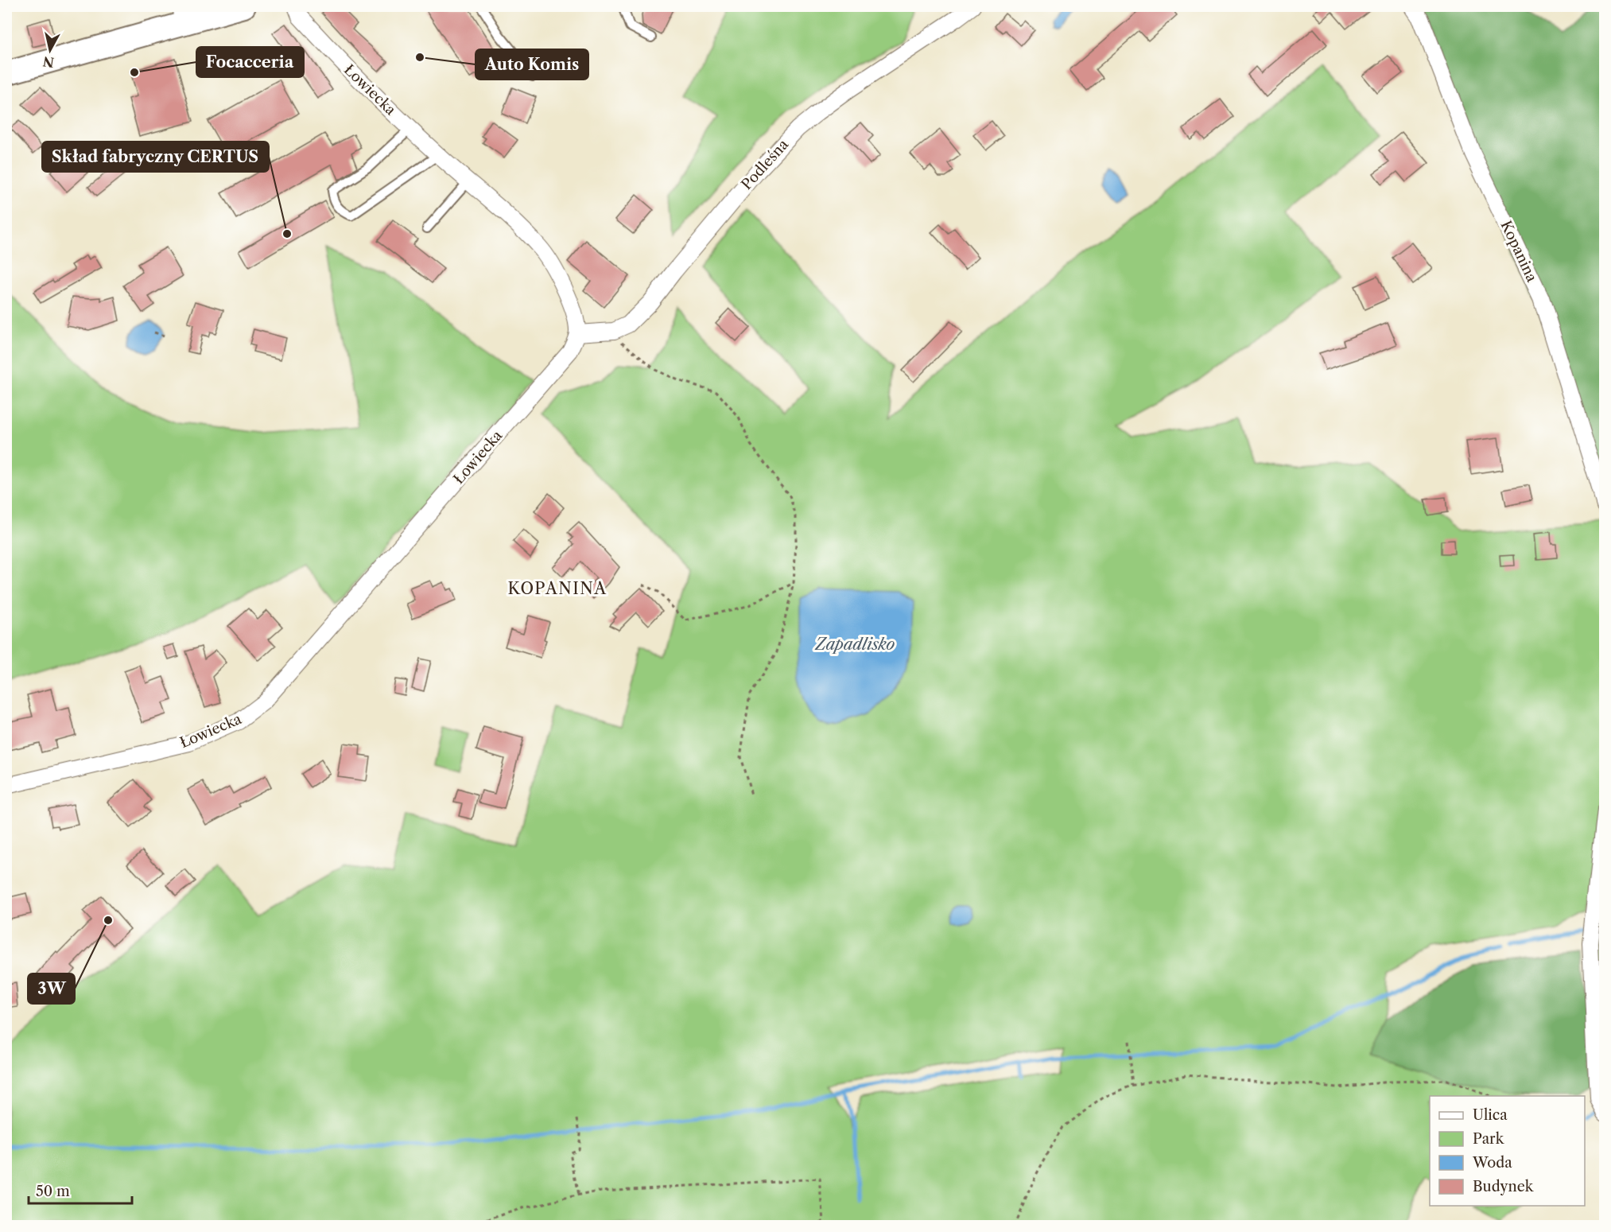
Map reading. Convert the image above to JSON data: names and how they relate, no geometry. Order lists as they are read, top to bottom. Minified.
{"streets":{"street":["Łowiecka","Podleśna","Kopanina"]},"crossings":[["Łowiecka","Podleśna"]],"districts":["KOPANINA"],"water":["Zapadlisko"],"places":["Auto Komis","Focacceria","Skład fabryczny CERTUS","3W"],"legend":["Ulica","Park","Woda","Budynek"],"scale_bar":"50 m","north":"bottom"}
